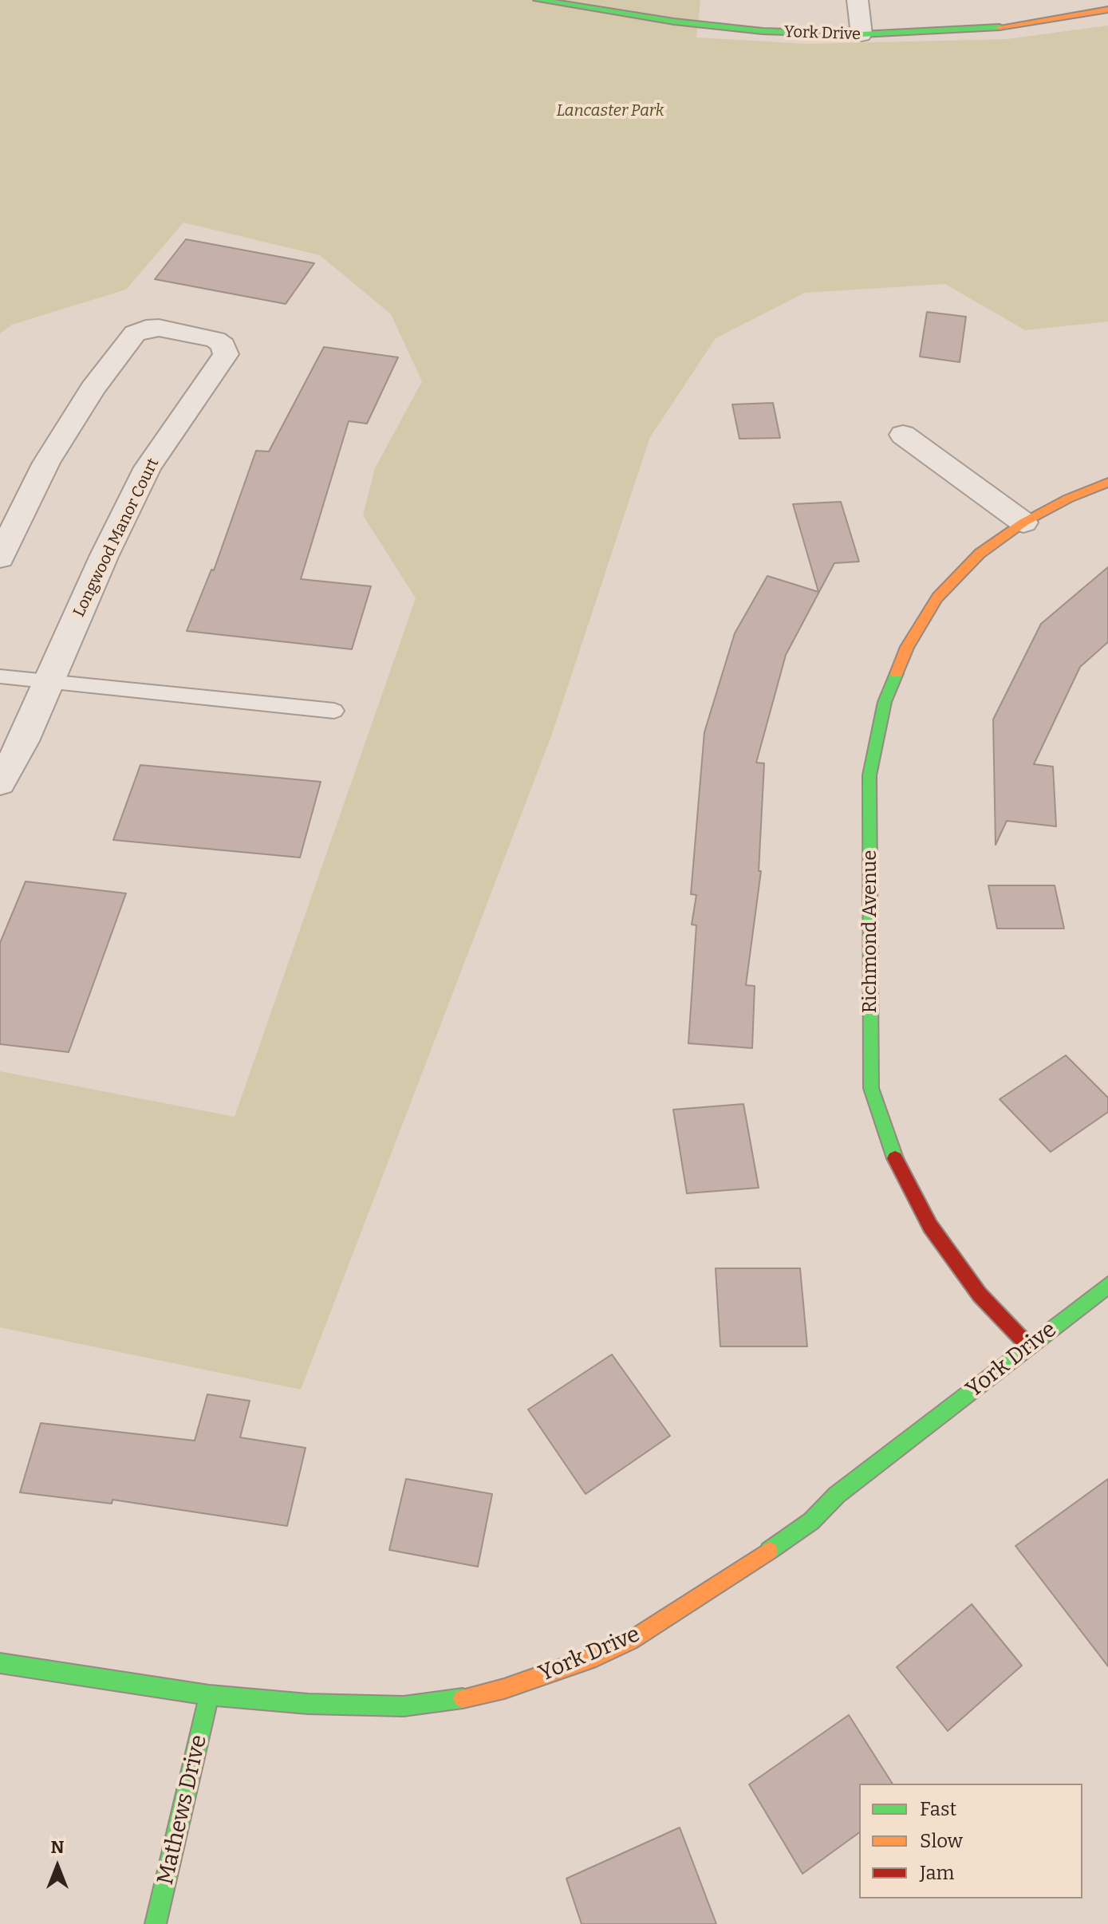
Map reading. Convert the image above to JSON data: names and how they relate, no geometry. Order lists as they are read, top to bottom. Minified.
{"streets":{"street":["York Drive","Longwood Manor Court","Richmond Avenue","Mathews Drive"]},"crossings":[["York Drive","Richmond Avenue"],["York Drive","Mathews Drive"]],"parks":["Lancaster Park"],"legend":["Fast","Slow","Jam"],"north":"top"}
